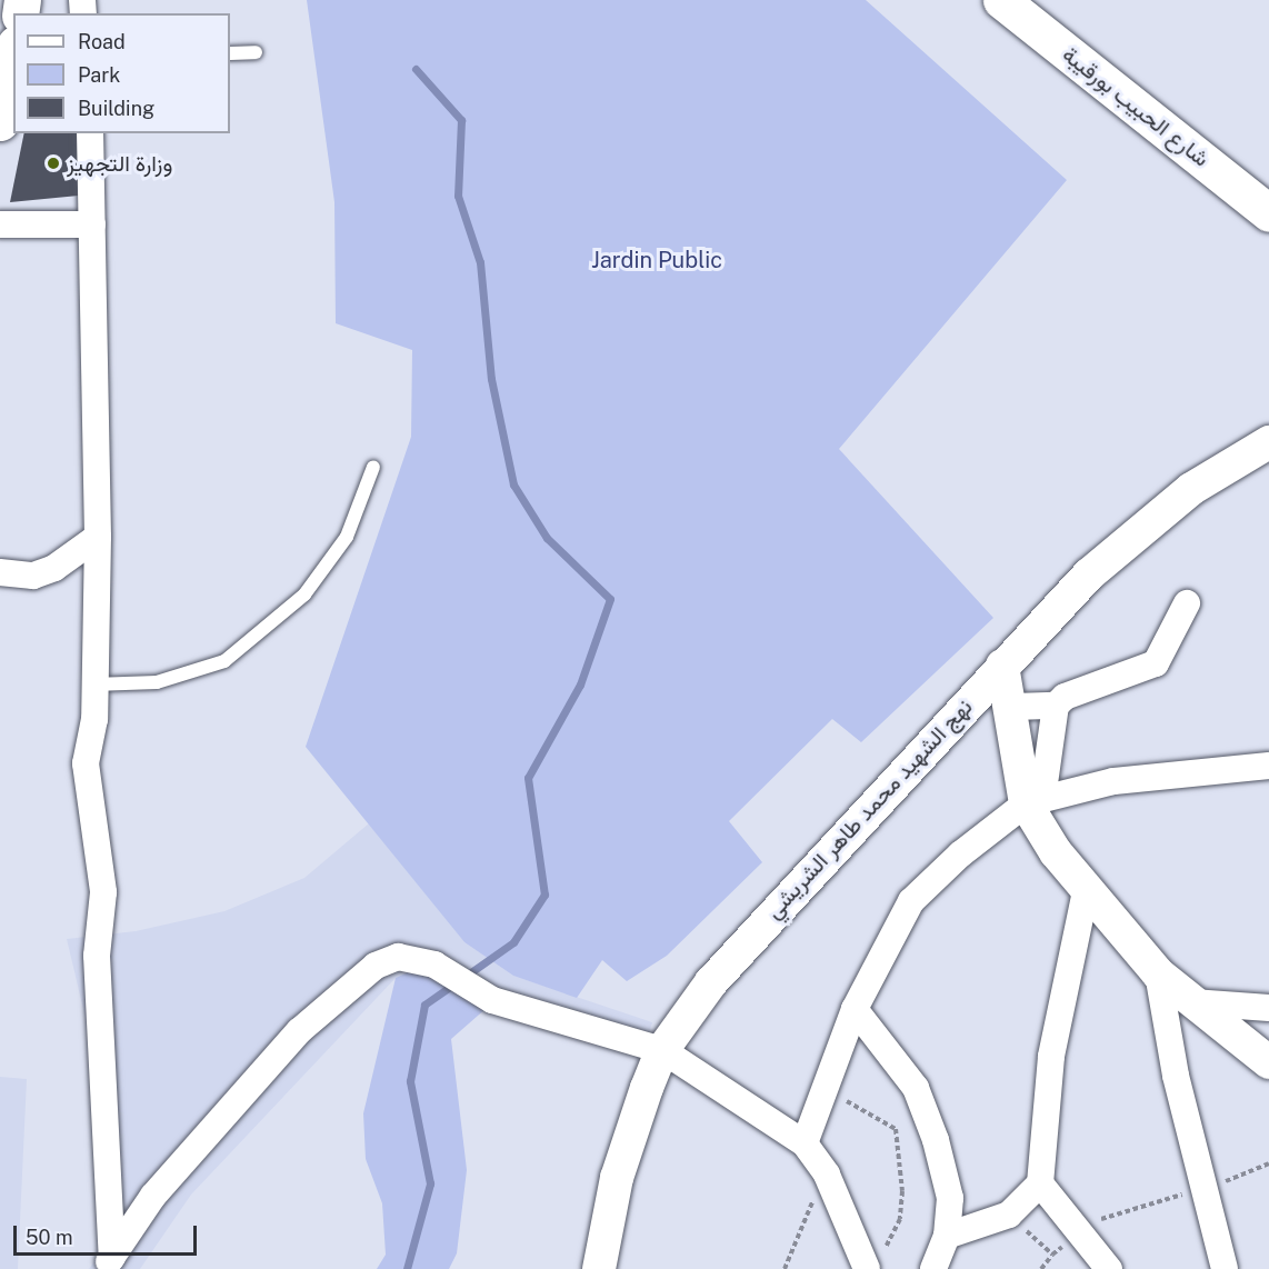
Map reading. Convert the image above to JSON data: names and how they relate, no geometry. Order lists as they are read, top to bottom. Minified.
{"streets":{"main road":["شارع الحبيب بورقيبة"],"street":["نهج الشهيد محمد طاهر الشريشي"]},"parks":["Jardin Public"],"places":["وزارة التجهيز"],"legend":["Road","Park","Building"],"scale_bar":"50 m"}
